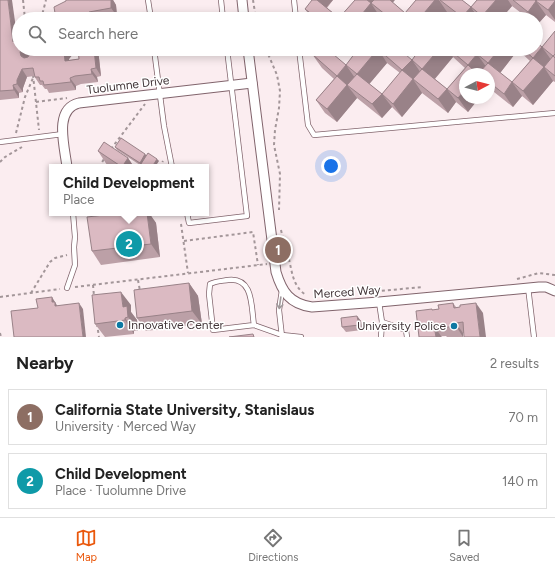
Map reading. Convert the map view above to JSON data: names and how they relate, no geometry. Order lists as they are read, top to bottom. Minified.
{"streets":{"street":["Tuolumne Drive","Merced Way"]},"places":["Innovative Center","University Police"],"north":"right","page":{"search":"Search here","popup":["Child Development","Place"],"pins":["2","1"],"heading":["Nearby","2 results"],"list":[{"mark":"1","name":"California State University, Stanislaus","note":"University · Merced Way","value":"70 m"},{"mark":"2","name":"Child Development","note":"Place · Tuolumne Drive","value":"140 m"}],"nav":["Map","Directions","Saved"]}}
